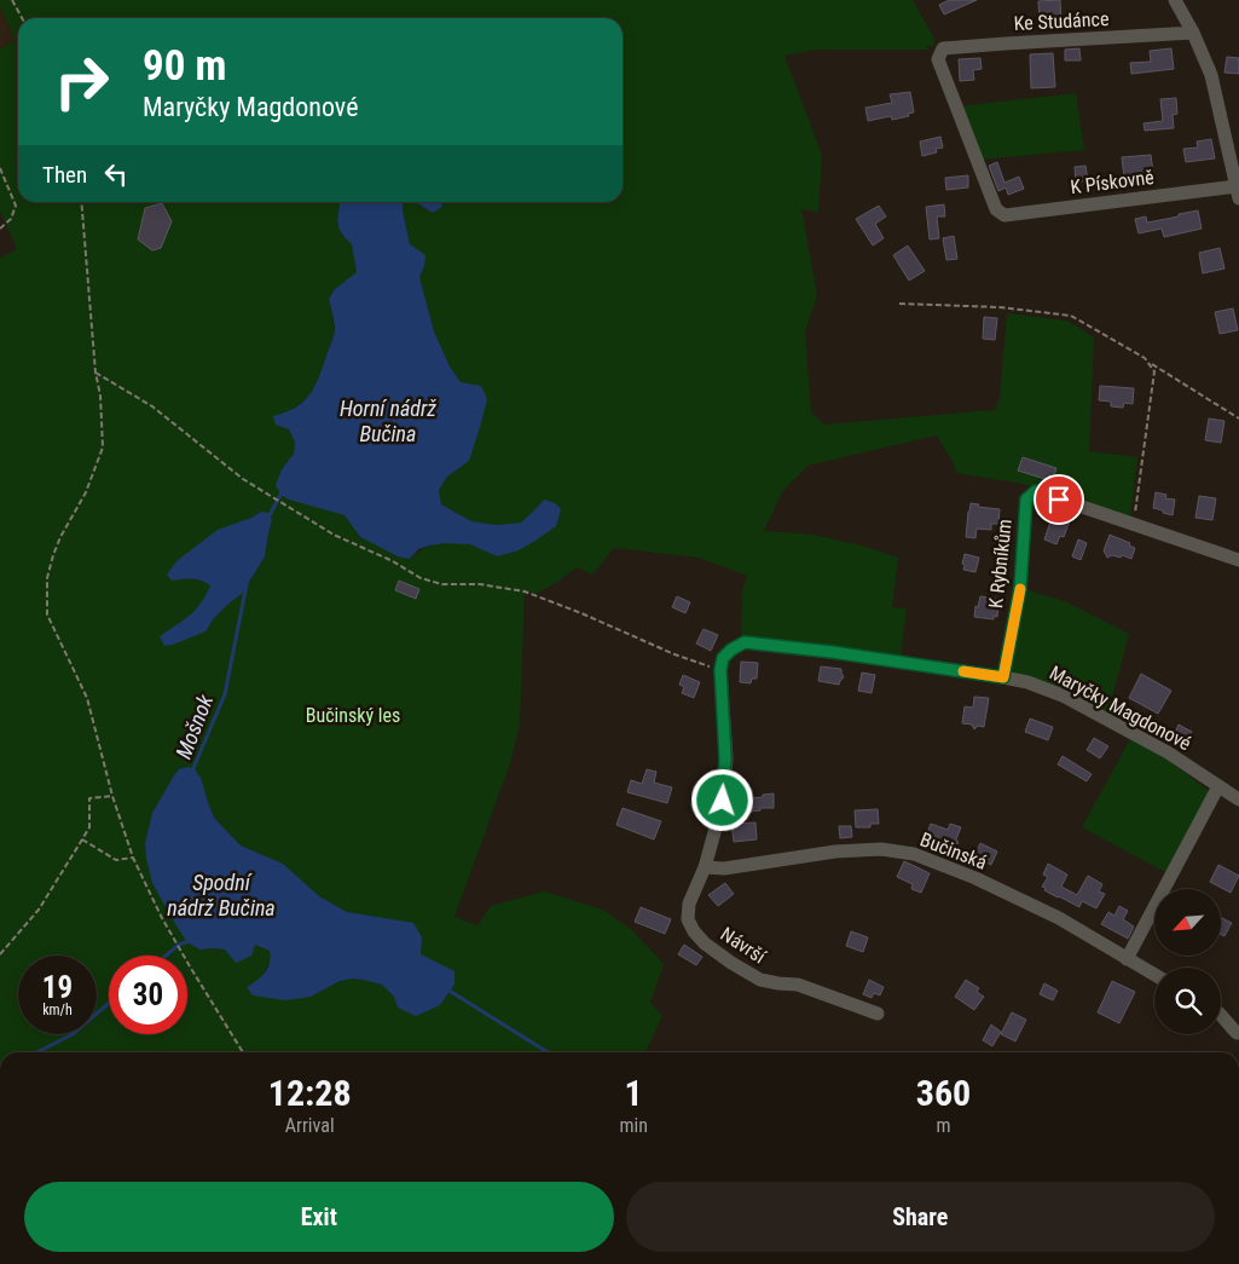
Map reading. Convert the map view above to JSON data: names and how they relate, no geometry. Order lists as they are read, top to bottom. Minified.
{"streets":{"street":["Ke Studánce","K Pískovně","K Rybníkům","Maryčky Magdonové","Bučinská","Návrší"]},"crossings":[["Ke Studánce","K Pískovně"],["K Rybníkům","Maryčky Magdonové"],["Bučinská","Návrší"]],"water":["Horní nádrž Bučina","Mošnok","Spodní nádrž Bučina"],"parks":["Bučinský les"],"north":"bottom left","page":{"turn":["90 m","Maryčky Magdonové"],"then":"Then","speed":"19 km/h","limit":"30","eta":["12:28","Arrival","1","min","360","m"],"buttons":["Exit","Share"]}}
